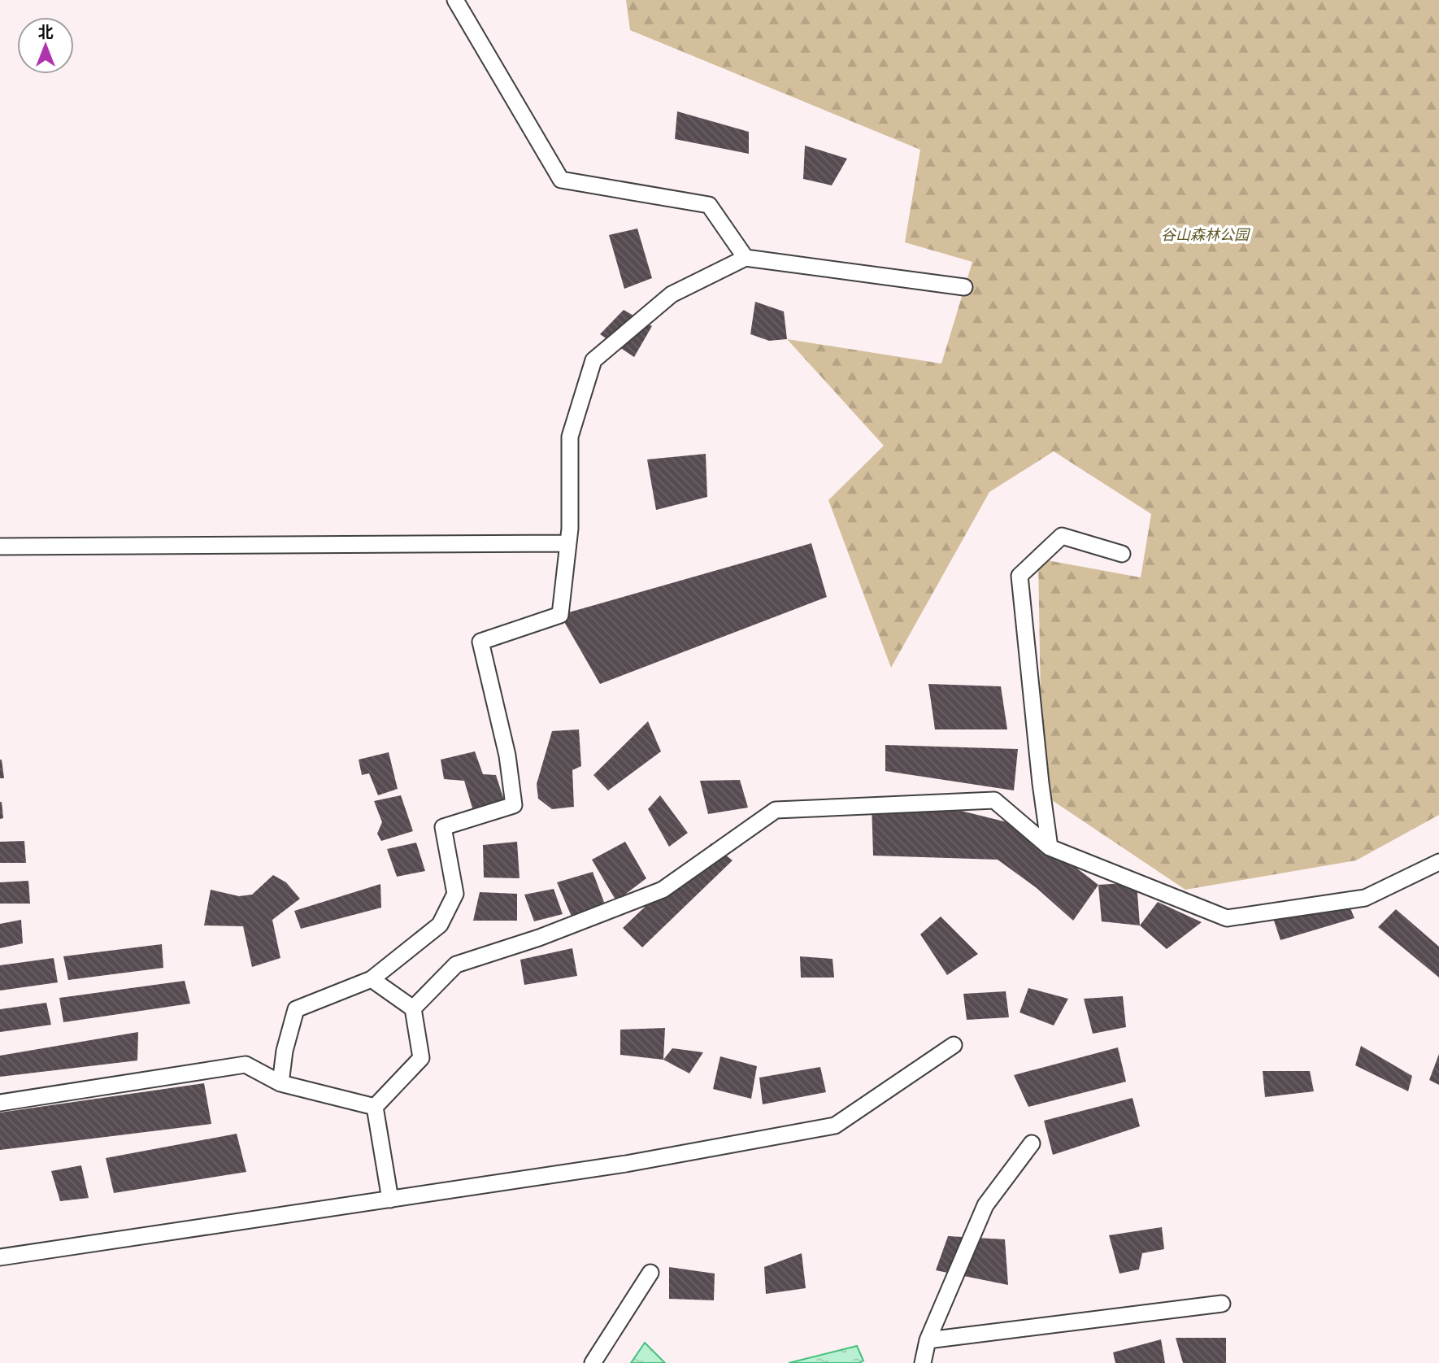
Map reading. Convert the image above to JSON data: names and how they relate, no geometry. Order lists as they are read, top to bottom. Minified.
{"parks":["谷山森林公园"],"north":"top"}
